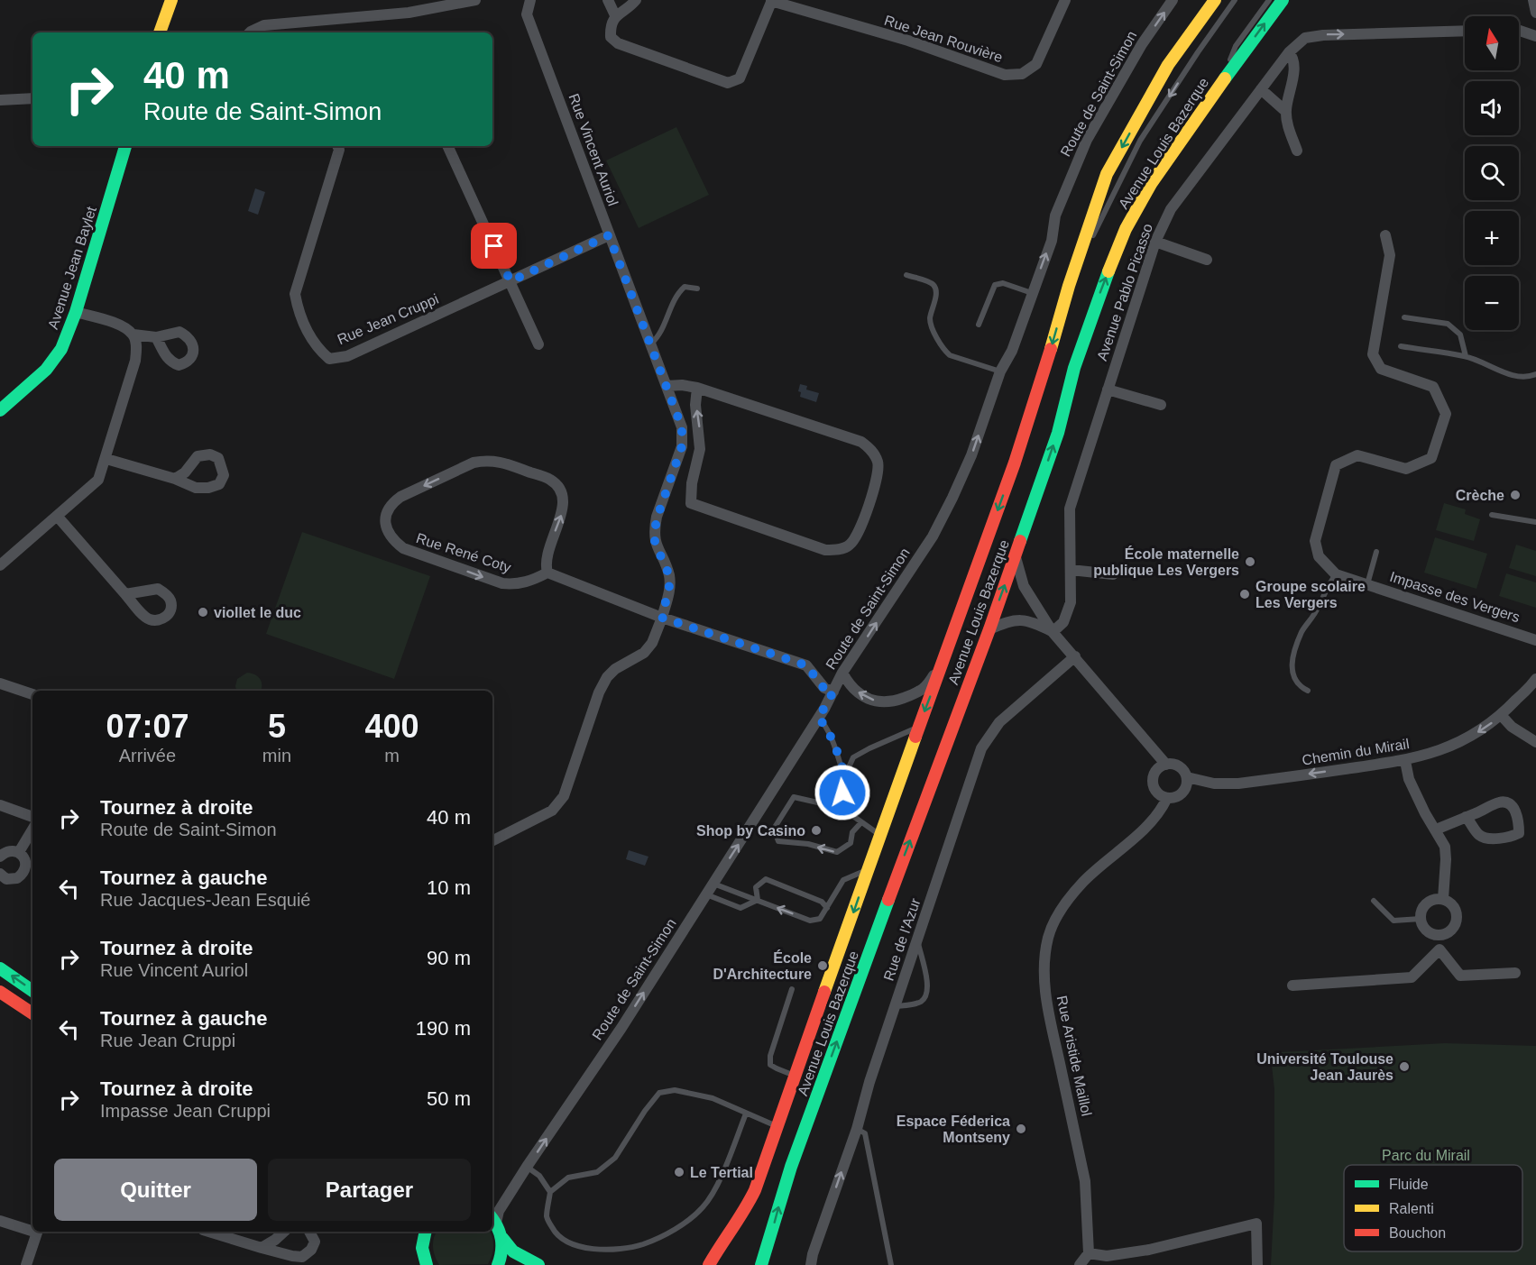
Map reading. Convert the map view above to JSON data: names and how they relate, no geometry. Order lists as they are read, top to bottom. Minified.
{"streets":{"main road":["Avenue Louis Bazerque","Avenue Jean Baylet"],"street":["Rue Jean Rouvière","Route de Saint-Simon","Rue Vincent Auriol","Avenue Pablo Picasso","Rue Jean Cruppi","Rue René Coty","Impasse des Vergers","Chemin du Mirail","Rue de l'Azur","Rue Aristide Maillol"]},"crossings":[["Rue Vincent Auriol","Rue Jean Cruppi"],["Chemin du Mirail","Rue Aristide Maillol"]],"one_way":["Route de Saint-Simon","Chemin du Mirail"],"parks":["Parc du Mirail"],"places":["Crèche","École maternelle publique Les Vergers","Groupe scolaire Les Vergers","viollet le duc","Shop by Casino","École D'Architecture","Université Toulouse Jean Jaurès","Espace Féderica Montseny","Le Tertial"],"legend":["Fluide","Ralenti","Bouchon"],"north":"top","page":{"map_buttons":["+","−"],"turn":["40 m","Route de Saint-Simon"],"eta":["07:07","Arrivée","5","min","400","m"],"list":[{"name":"Tournez à droite","note":"Route de Saint-Simon","value":"40 m"},{"name":"Tournez à gauche","note":"Rue Jacques-Jean Esquié","value":"10 m"},{"name":"Tournez à droite","note":"Rue Vincent Auriol","value":"90 m"},{"name":"Tournez à gauche","note":"Rue Jean Cruppi","value":"190 m"},{"name":"Tournez à droite","note":"Impasse Jean Cruppi","value":"50 m"}],"buttons":["Quitter","Partager"]}}
